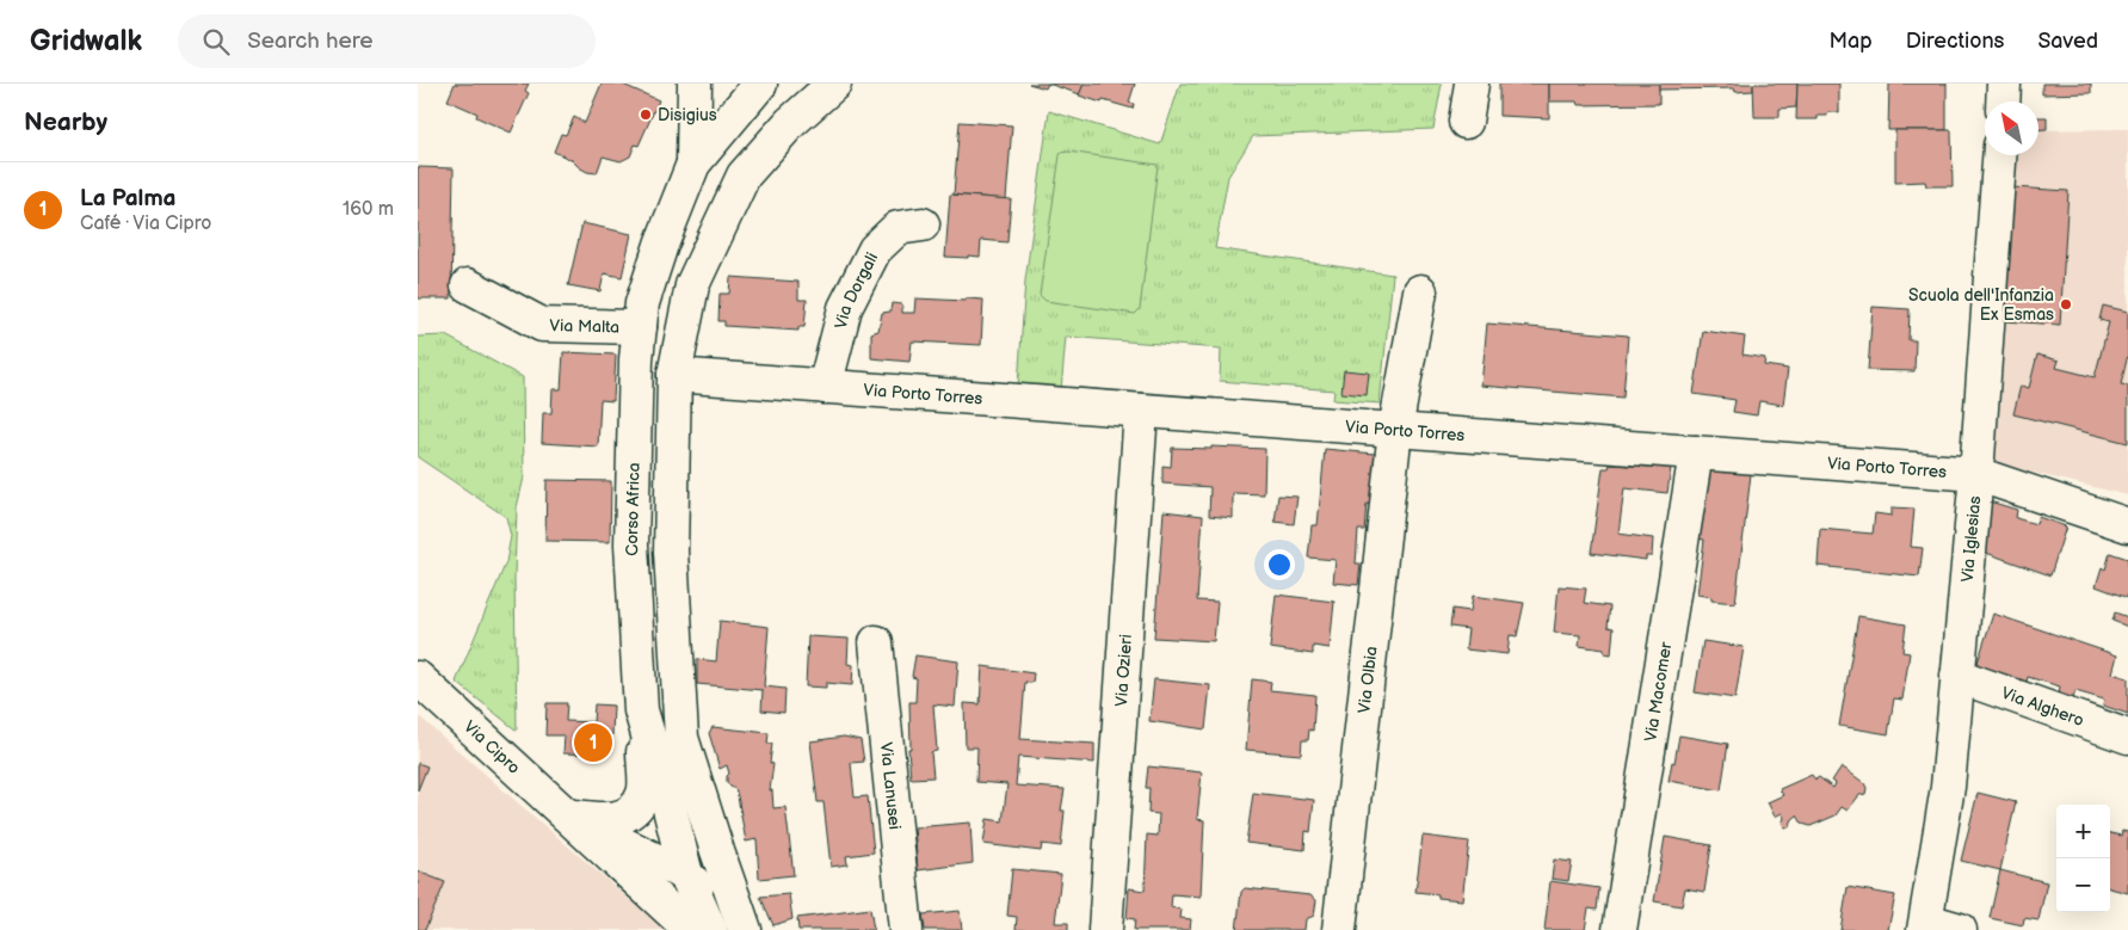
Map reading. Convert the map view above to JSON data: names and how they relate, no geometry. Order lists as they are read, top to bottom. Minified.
{"streets":{"street":["Via Dorgali","Via Malta","Via Porto Torres","Corso Africa","Via Iglesias","Via Ozieri","Via Olbia","Via Macomer","Via Alghero","Via Cipro","Via Lanusei"]},"crossings":[["Via Dorgali","Via Porto Torres"],["Via Malta","Corso Africa"],["Via Porto Torres","Via Iglesias"],["Via Porto Torres","Via Ozieri"],["Via Porto Torres","Via Olbia"],["Via Porto Torres","Via Macomer"],["Corso Africa","Via Cipro"],["Via Iglesias","Via Alghero"]],"places":["Disigius","Scuola dell'Infanzia Ex Esmas"],"north":"top left","page":{"header":"Gridwalk","search":"Search here","nav":["Map","Directions","Saved"],"heading":"Nearby","list":[{"mark":"1","name":"La Palma","note":"Café · Via Cipro","value":"160 m"}],"pins":"1","map_buttons":["+","−"]}}
